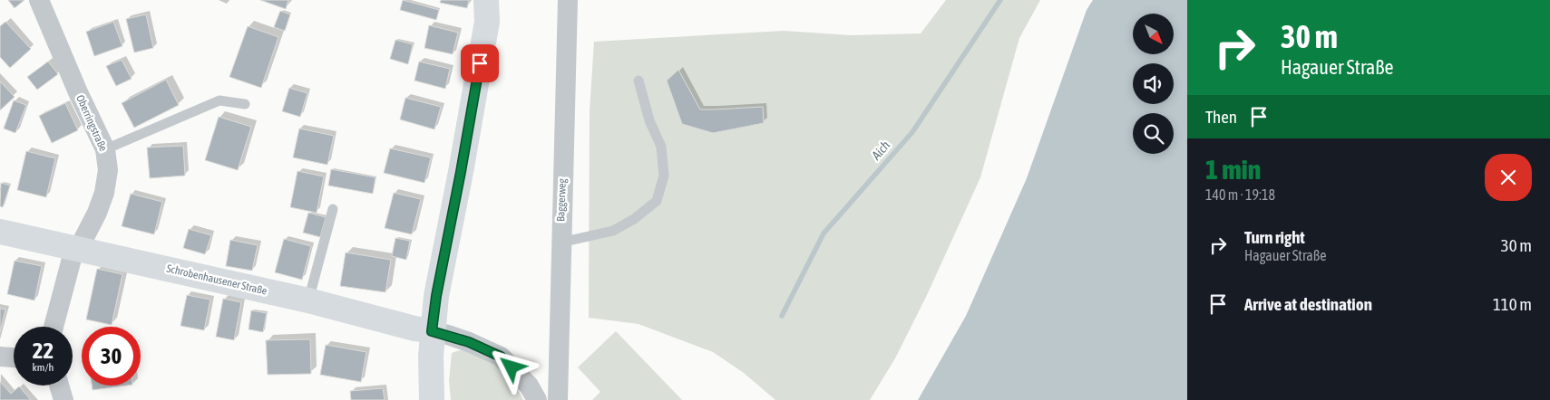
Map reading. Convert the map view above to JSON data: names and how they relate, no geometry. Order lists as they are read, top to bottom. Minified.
{"streets":{"street":["Oberringstraße","Baggerweg","Schrobenhausener Straße"]},"crossings":[["Oberringstraße","Schrobenhausener Straße"]],"water":["Aich"],"north":"bottom right","page":{"turn":["30 m","Hagauer Straße"],"then":"Then","heading":["1 min","140 m · 19:18"],"list":[{"name":"Turn right","note":"Hagauer Straße","value":"30 m"},{"name":"Arrive at destination","value":"110 m"}],"speed":"22 km/h","limit":"30"}}
